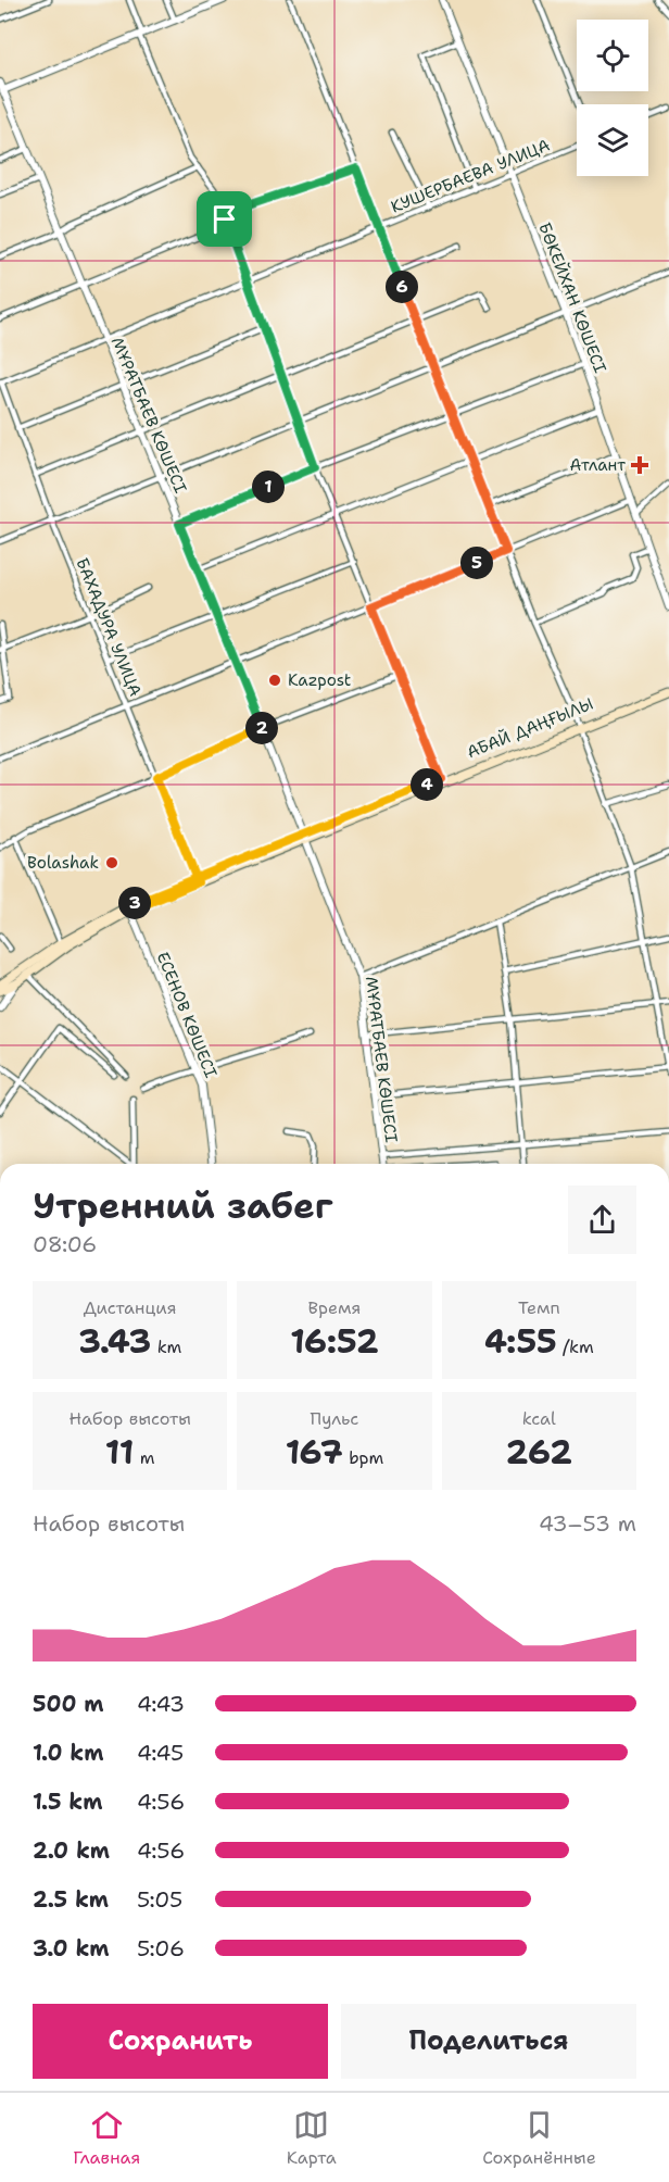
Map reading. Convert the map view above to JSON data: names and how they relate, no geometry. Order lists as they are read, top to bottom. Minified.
{"streets":{"main road":["АБАЙ ДАҢҒЫЛЫ"],"street":["КУШЕРБАЕВА УЛИЦА","БӨКЕЙХАН КӨШЕСІ","МҰРАТБАЕВ КӨШЕСІ","БАХАДУРА УЛИЦА","ЕСЕНОВ КӨШЕСІ"]},"crossings":[["КУШЕРБАЕВА УЛИЦА","БӨКЕЙХАН КӨШЕСІ"],["КУШЕРБАЕВА УЛИЦА","МҰРАТБАЕВ КӨШЕСІ"],["КУШЕРБАЕВА УЛИЦА","БАХАДУРА УЛИЦА"],["МҰРАТБАЕВ КӨШЕСІ","АБАЙ ДАҢҒЫЛЫ"],["БАХАДУРА УЛИЦА","АБАЙ ДАҢҒЫЛЫ"],["АБАЙ ДАҢҒЫЛЫ","ЕСЕНОВ КӨШЕСІ"]],"places":{"health":["Атлант"],"other":["Kazpost","Bolashak"]},"page":{"pins":["6","1","5","2","4","3"],"heading":["Утренний забег","08:06"],"stats":[["Дистанция","3.43 km"],["Время","16:52"],["Темп","4:55 /km"],["Набор высоты","11 m"],["Пульс","167 bpm"],["kcal","262"]],"chart":["Набор высоты","43–53 m"],"list":[{"name":"500 m","note":"4:43"},{"name":"1.0 km","note":"4:45"},{"name":"1.5 km","note":"4:56"},{"name":"2.0 km","note":"4:56"},{"name":"2.5 km","note":"5:05"},{"name":"3.0 km","note":"5:06"}],"buttons":["Сохранить","Поделиться"],"tabs":["Главная","Карта","Сохранённые"]}}
